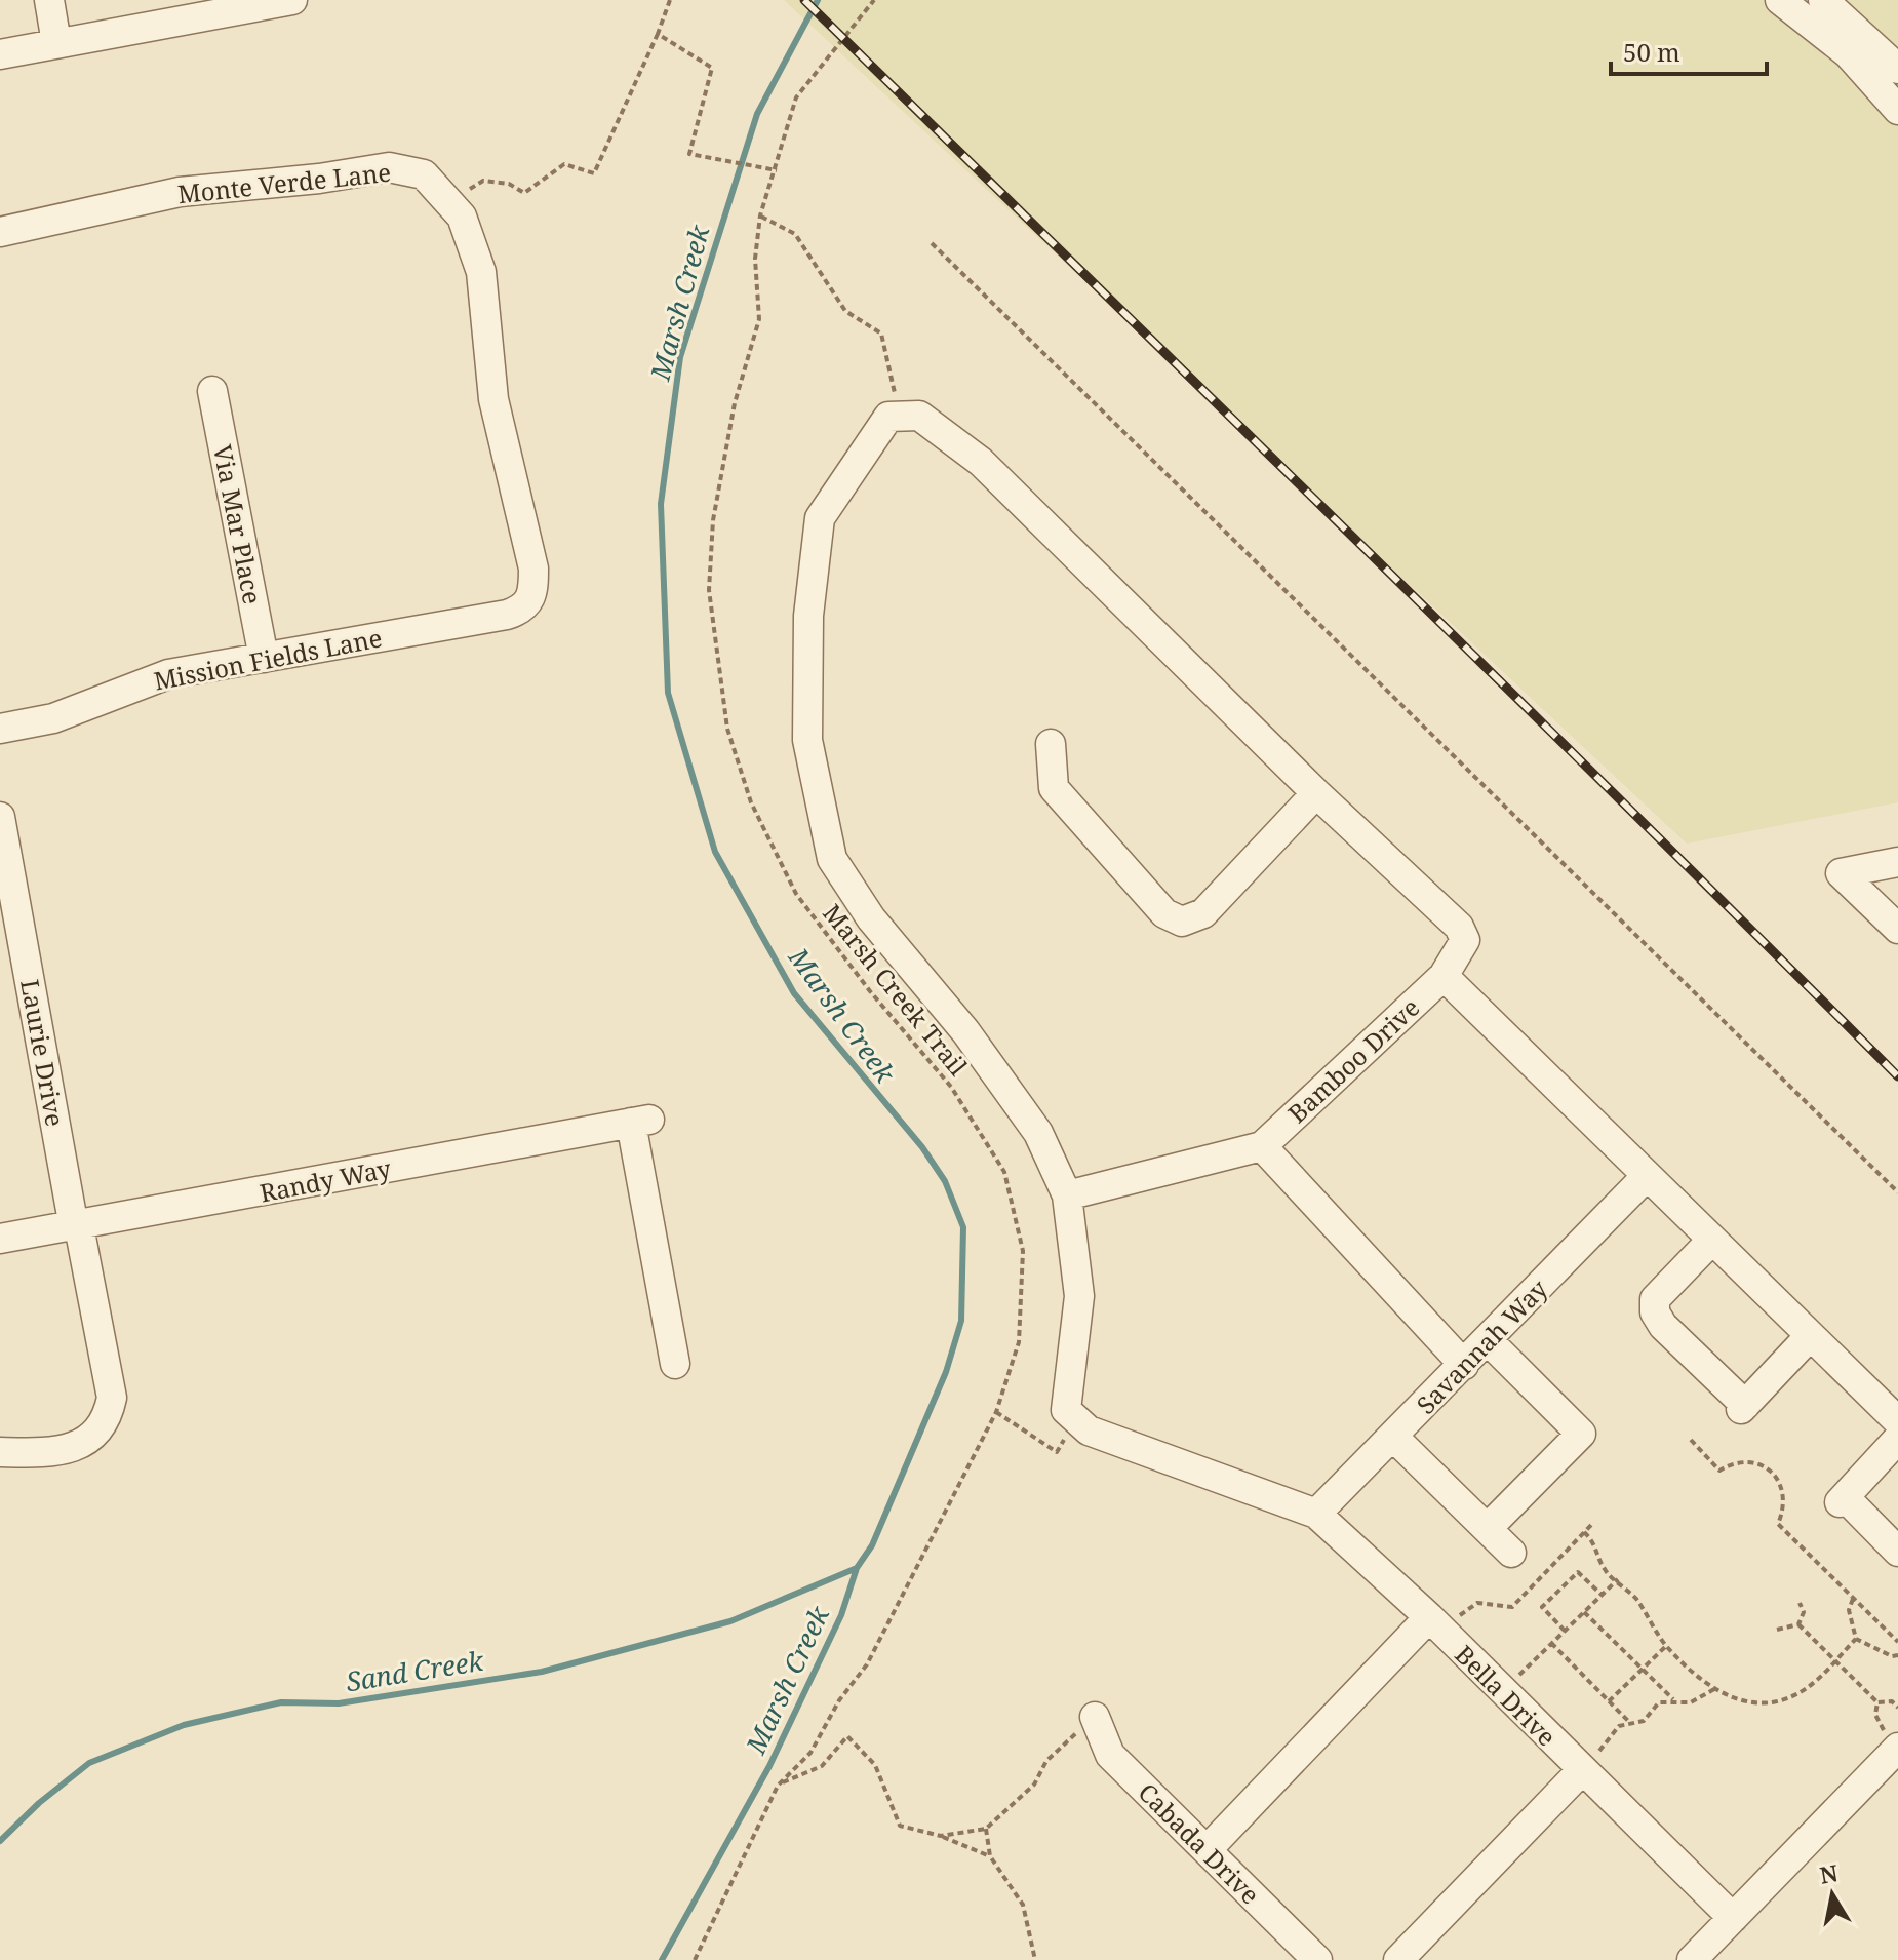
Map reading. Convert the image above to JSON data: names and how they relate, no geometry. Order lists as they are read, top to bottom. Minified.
{"streets":{"street":["Monte Verde Lane","Via Mar Place","Mission Fields Lane","Laurie Drive","Bamboo Drive","Randy Way","Savannah Way","Bella Drive","Cabada Drive"],"path":["Marsh Creek Trail"]},"crossings":[["Monte Verde Lane","Mission Fields Lane"],["Via Mar Place","Mission Fields Lane"],["Laurie Drive","Randy Way"],["Savannah Way","Bella Drive"]],"water":["Marsh Creek","Sand Creek"],"scale_bar":"50 m","north":"top"}
